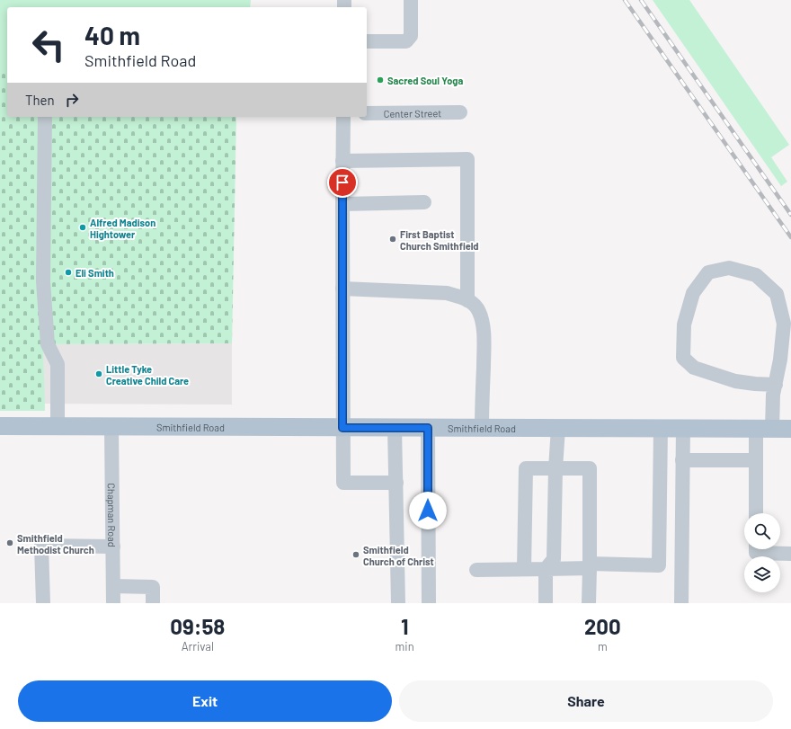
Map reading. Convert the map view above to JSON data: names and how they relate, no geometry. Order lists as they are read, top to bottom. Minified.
{"streets":{"main road":["Smithfield Road"],"street":["Center Street","Chapman Road"]},"crossings":[["Smithfield Road","Chapman Road"]],"places":["Sacred Soul Yoga","Alfred Madison Hightower","First Baptist Church Smithfield","Eli Smith","Little Tyke Creative Child Care","Smithfield Methodist Church","Smithfield Church of Christ"],"page":{"turn":["40 m","Smithfield Road"],"then":"Then","eta":["09:58","Arrival","1","min","200","m"],"buttons":["Exit","Share"]}}
